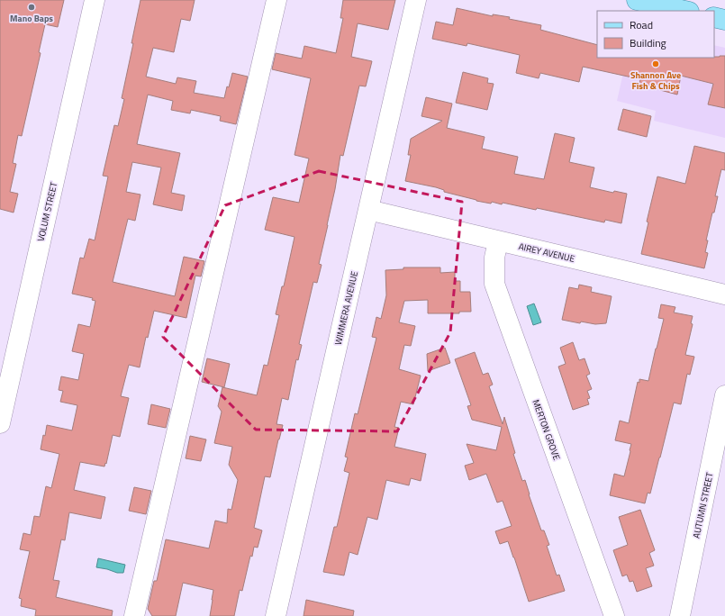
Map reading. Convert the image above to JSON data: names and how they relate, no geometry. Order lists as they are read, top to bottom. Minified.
{"streets":{"street":["VOLUM STREET","AIREY AVENUE","WIMMERA AVENUE","MERTON GROVE","AUTUMN STREET"]},"crossings":[["AIREY AVENUE","WIMMERA AVENUE"],["AIREY AVENUE","MERTON GROVE"]],"places":["Mano Baps","Shannon Ave Fish & Chips"],"legend":["Road","Building"]}
